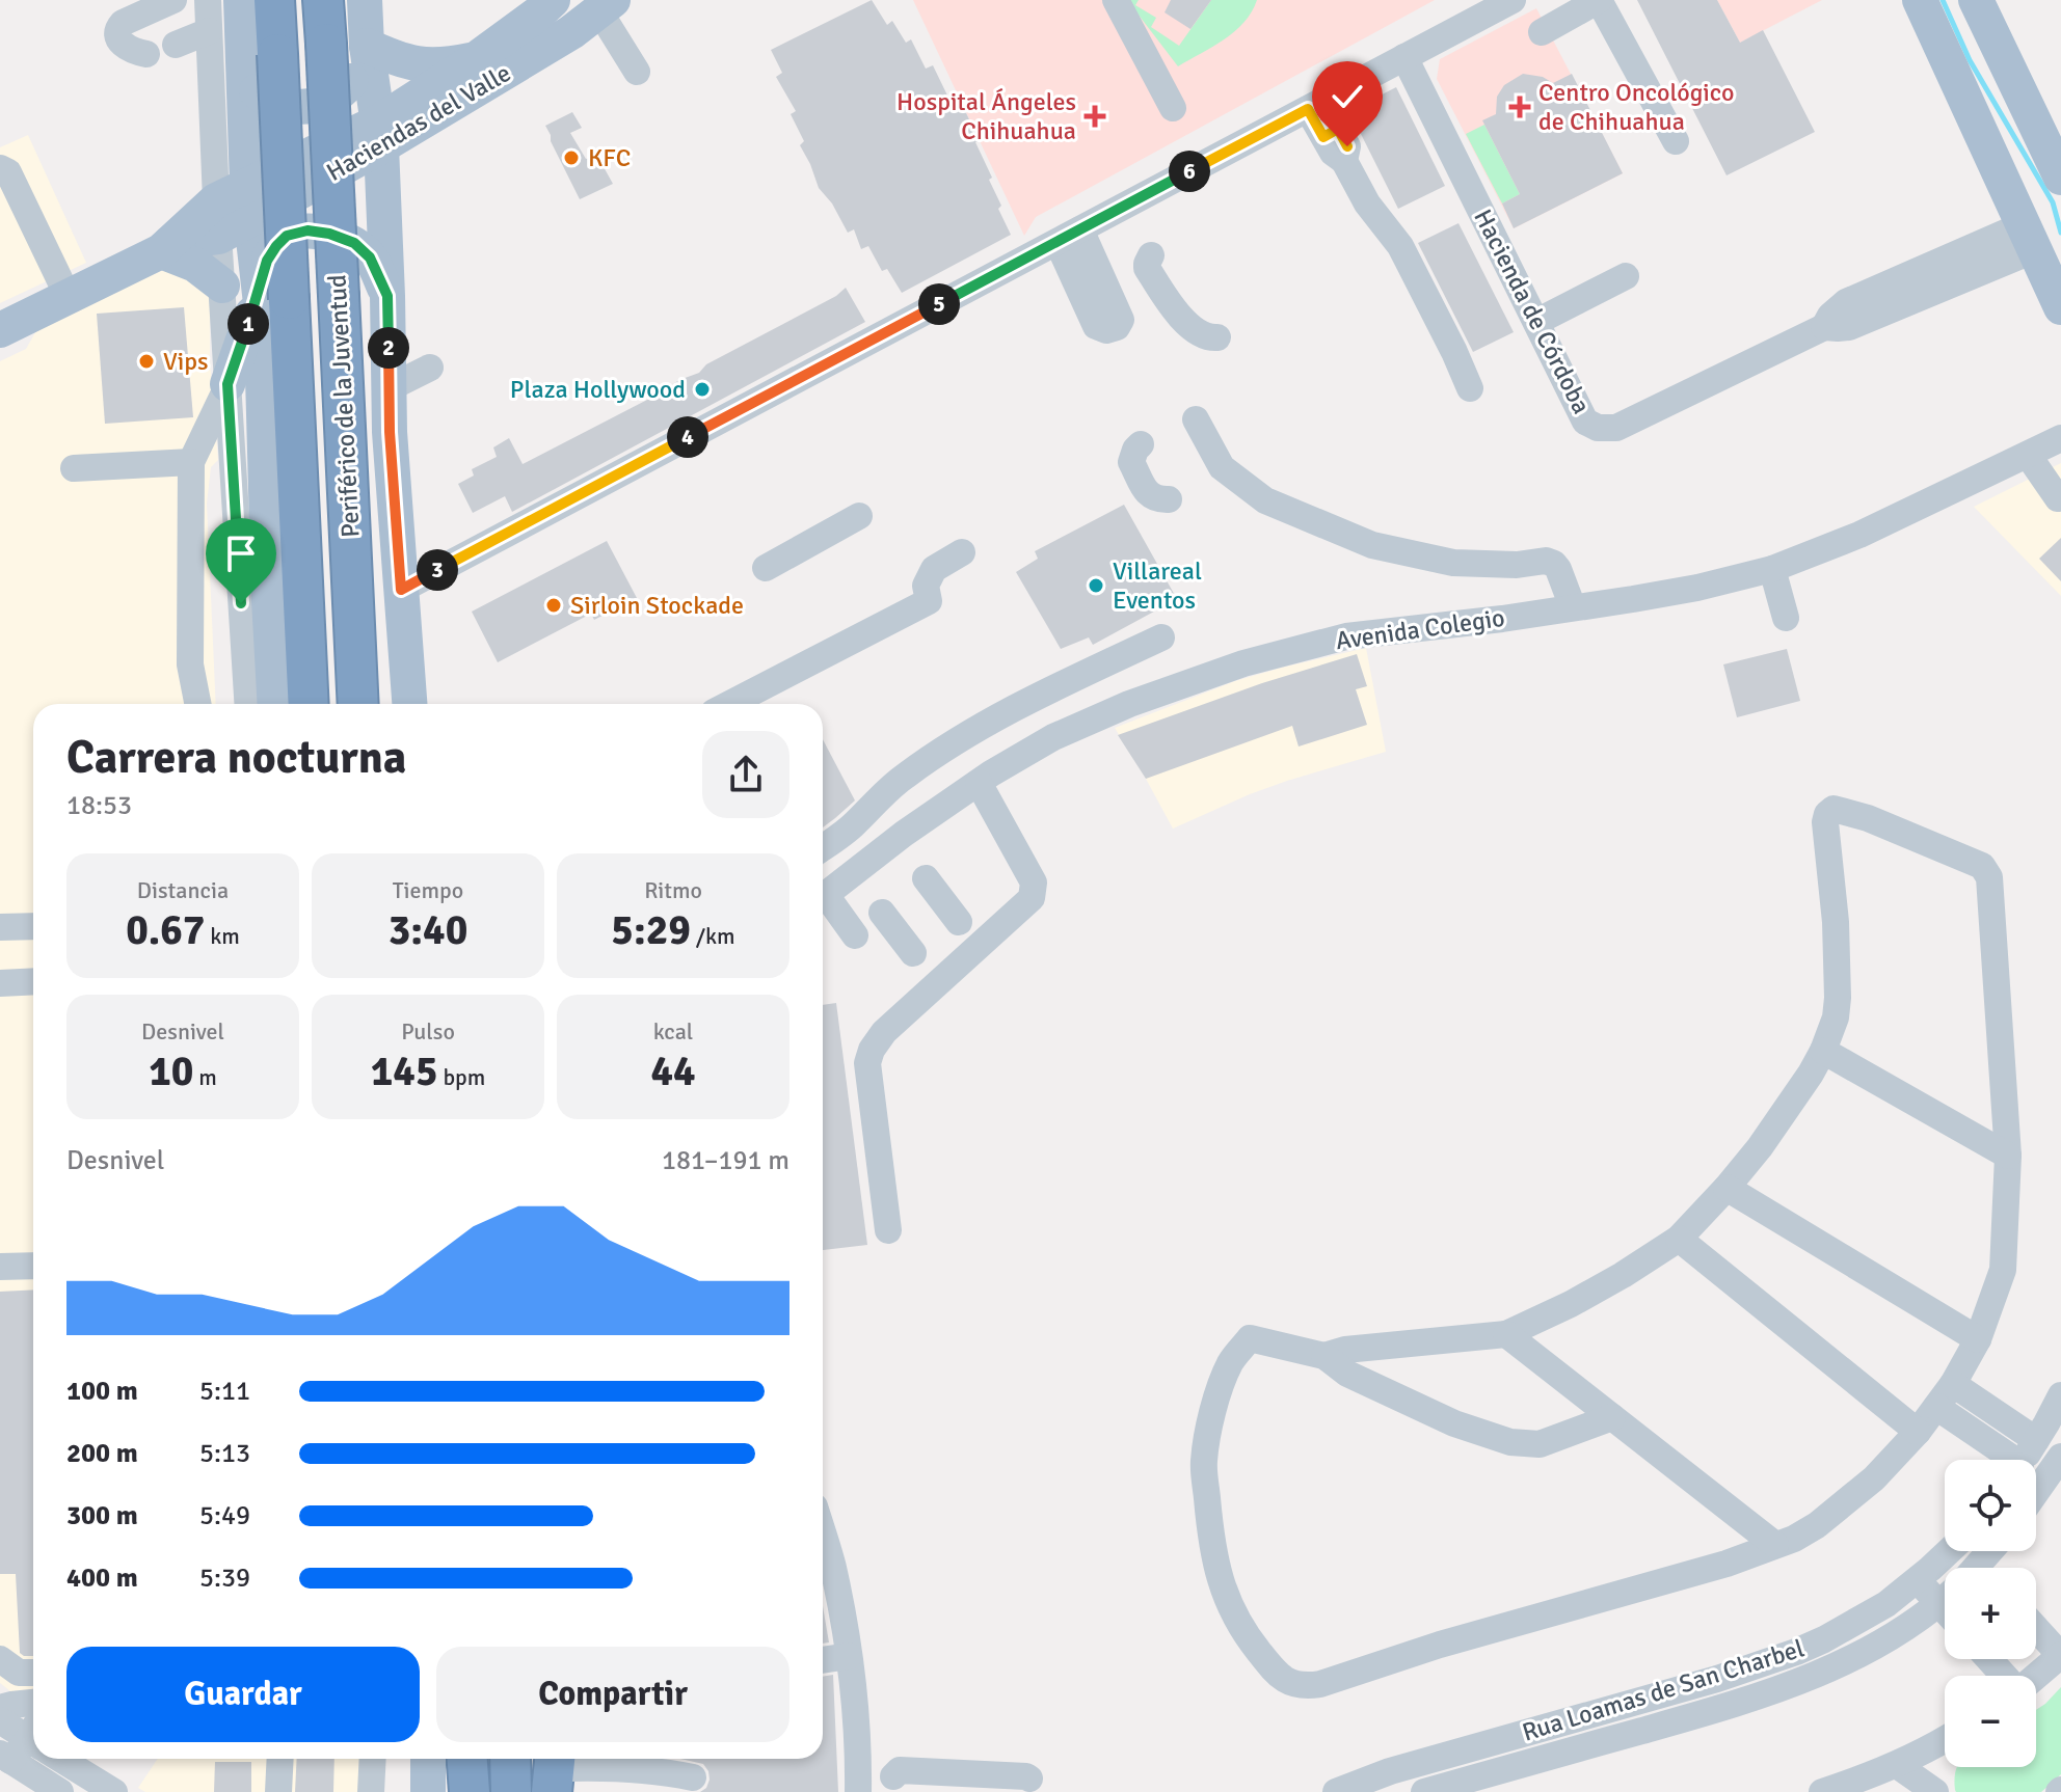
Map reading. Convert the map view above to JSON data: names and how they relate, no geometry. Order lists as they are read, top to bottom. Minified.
{"streets":{"highway":["Periférico de la Juventud"],"main road":["Haciendas del Valle"],"street":["Hacienda de Córdoba","Avenida Colegio","Rua Loamas de San Charbel"]},"places":{"health":["Centro Oncológico de Chihuahua","Hospital Ángeles Chihuahua"],"other":["KFC","Vips","Plaza Hollywood","Villareal Eventos","Sirloin Stockade"]},"page":{"pins":["6","5","1","2","4","3"],"heading":["Carrera nocturna","18:53"],"stats":[["Distancia","0.67 km"],["Tiempo","3:40"],["Ritmo","5:29 /km"],["Desnivel","10 m"],["Pulso","145 bpm"],["kcal","44"]],"chart":["Desnivel","181–191 m"],"list":[{"name":"100 m","note":"5:11"},{"name":"200 m","note":"5:13"},{"name":"300 m","note":"5:49"},{"name":"400 m","note":"5:39"}],"map_buttons":["+","−"],"buttons":["Guardar","Compartir"]}}
